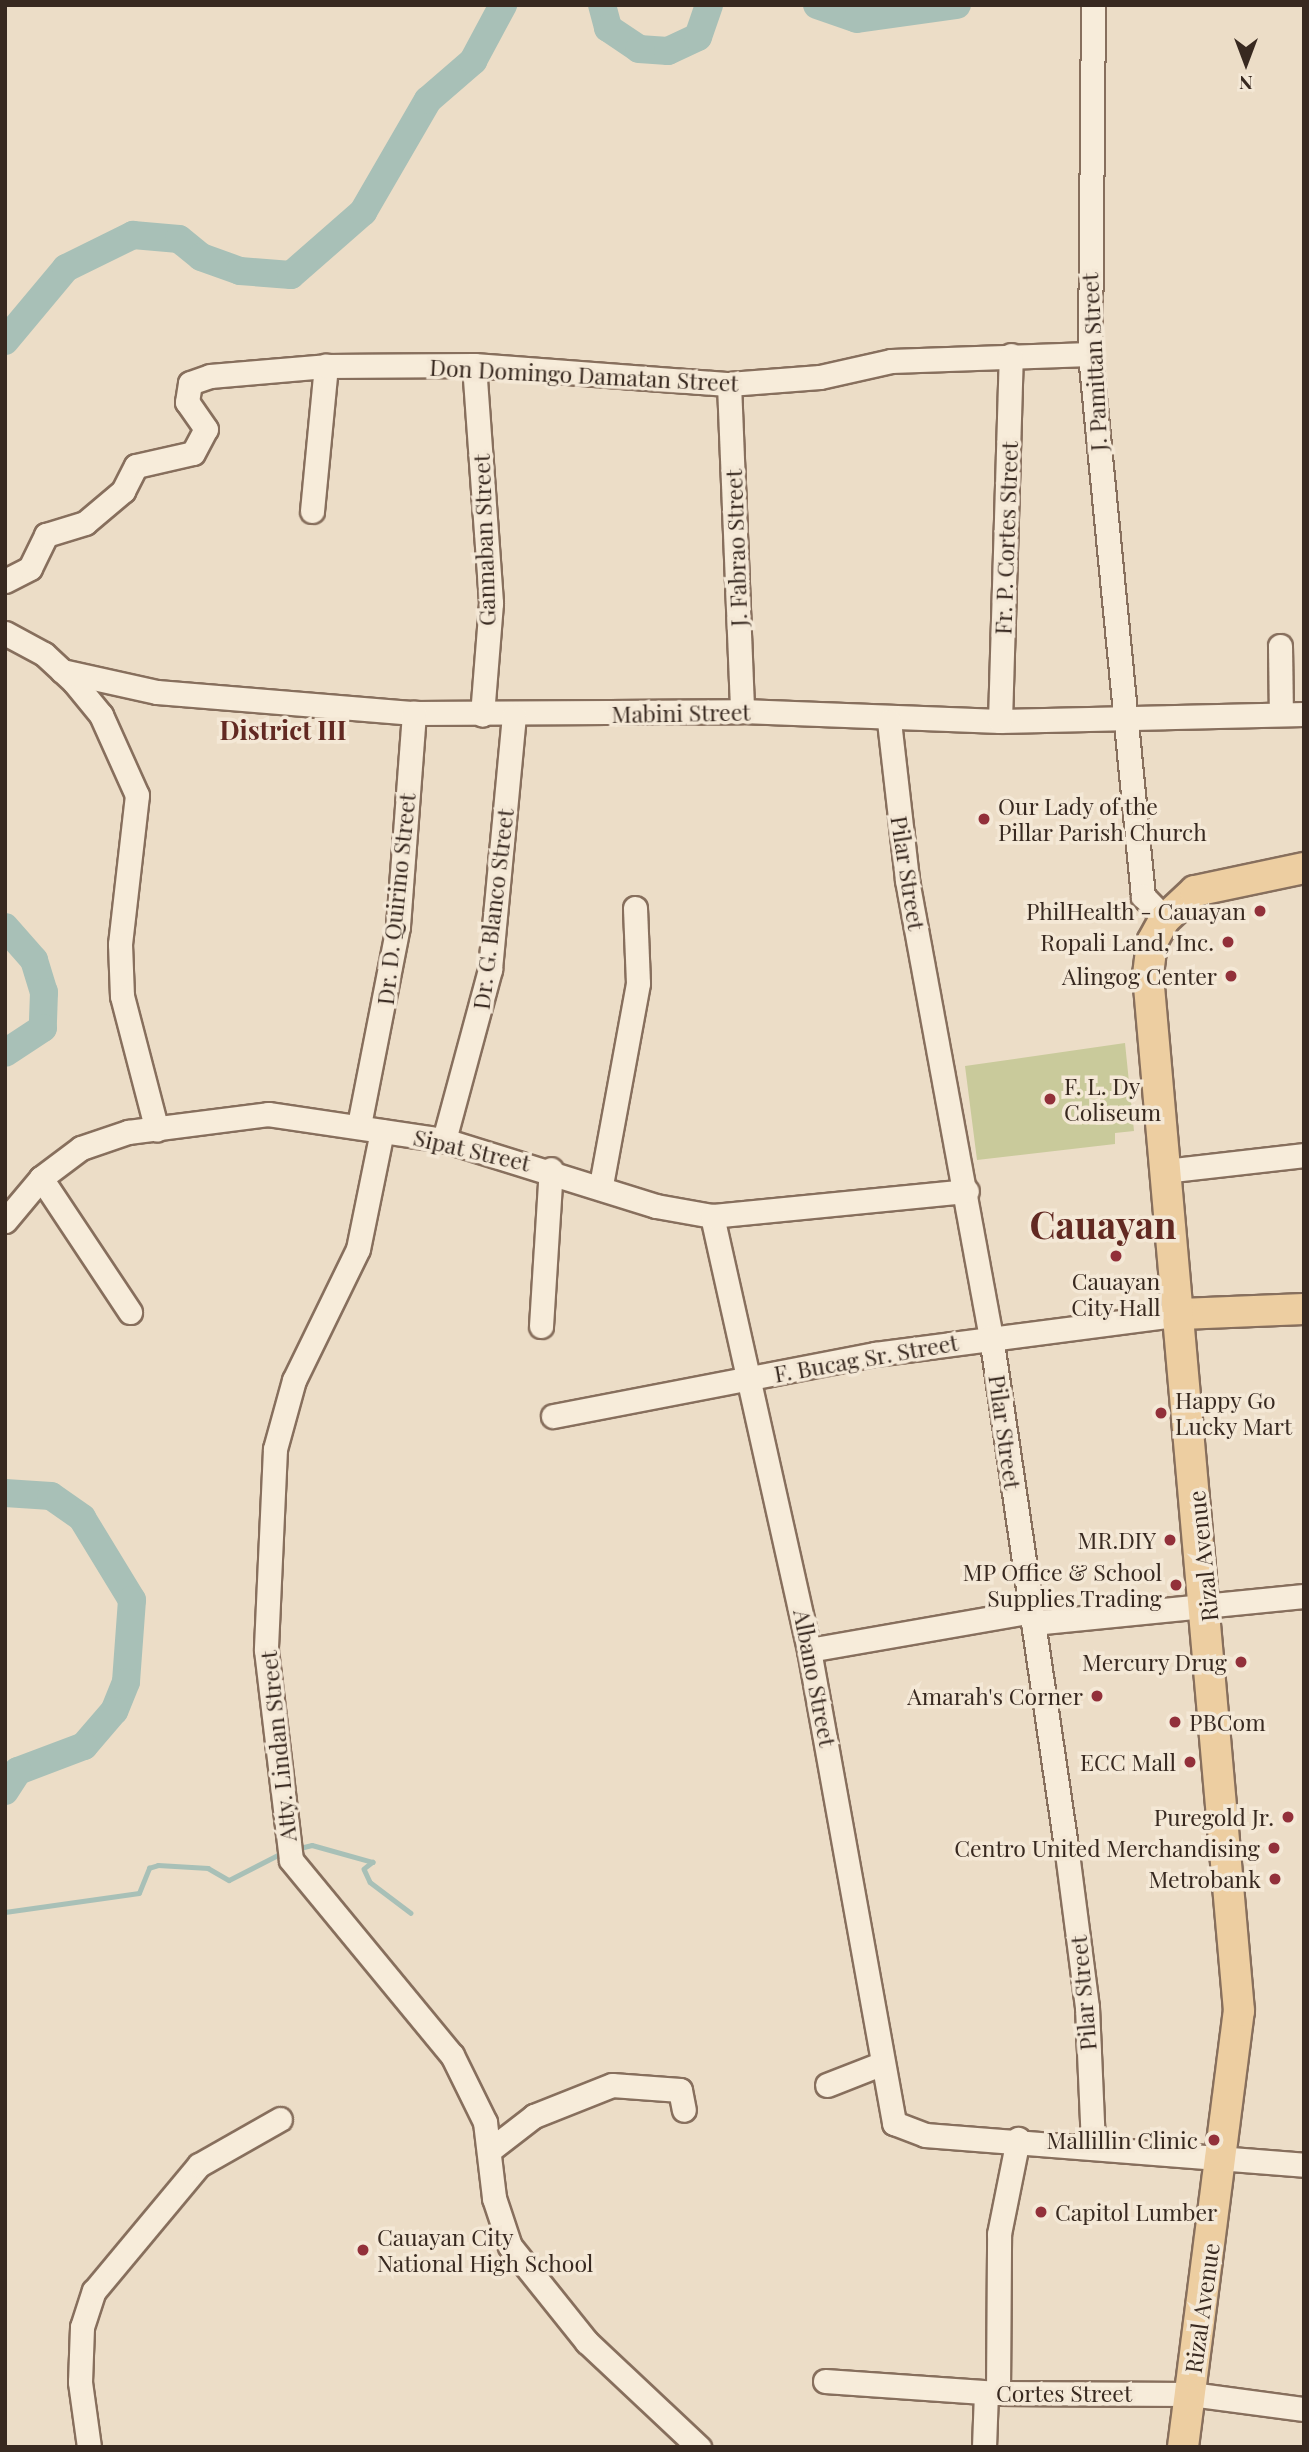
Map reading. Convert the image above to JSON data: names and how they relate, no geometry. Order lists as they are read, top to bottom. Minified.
{"streets":{"main road":["Rizal Avenue"],"street":["J. Pamittan Street","Don Domingo Damatan Street","Fr. P. Cortes Street","Gannaban Street","J. Fabrao Street","Mabini Street","Pilar Street","Dr. D. Quirino Street","Dr. G. Blanco Street","Sipat Street","F. Bucag Sr. Street","Albano Street","Atty. Lindan Street","Cortes Street"]},"crossings":[["J. Pamittan Street","Don Domingo Damatan Street"],["J. Pamittan Street","Mabini Street"],["Don Domingo Damatan Street","Fr. P. Cortes Street"],["Don Domingo Damatan Street","Gannaban Street"],["Don Domingo Damatan Street","J. Fabrao Street"],["Fr. P. Cortes Street","Mabini Street"],["Gannaban Street","Mabini Street"],["J. Fabrao Street","Mabini Street"],["Mabini Street","Pilar Street"],["Mabini Street","Dr. D. Quirino Street"],["Mabini Street","Dr. G. Blanco Street"],["Pilar Street","Sipat Street"],["Pilar Street","F. Bucag Sr. Street"],["Dr. D. Quirino Street","Sipat Street"],["Dr. G. Blanco Street","Sipat Street"],["Sipat Street","Albano Street"],["Sipat Street","Atty. Lindan Street"],["F. Bucag Sr. Street","Rizal Avenue"],["F. Bucag Sr. Street","Albano Street"],["Rizal Avenue","Cortes Street"]],"districts":["District III","Cauayan"],"places":["Our Lady of the Pillar Parish Church","PhilHealth - Cauayan","Ropali Land, Inc.","Alingog Center","F. L. Dy Coliseum","Cauayan City Hall","Happy Go Lucky Mart","MR.DIY","MP Office & School Supplies Trading","Mercury Drug","Amarah's Corner","PBCom","ECC Mall","Puregold Jr.","Centro United Merchandising","Metrobank","Mallillin Clinic","Capitol Lumber","Cauayan City National High School"],"north":"bottom"}
